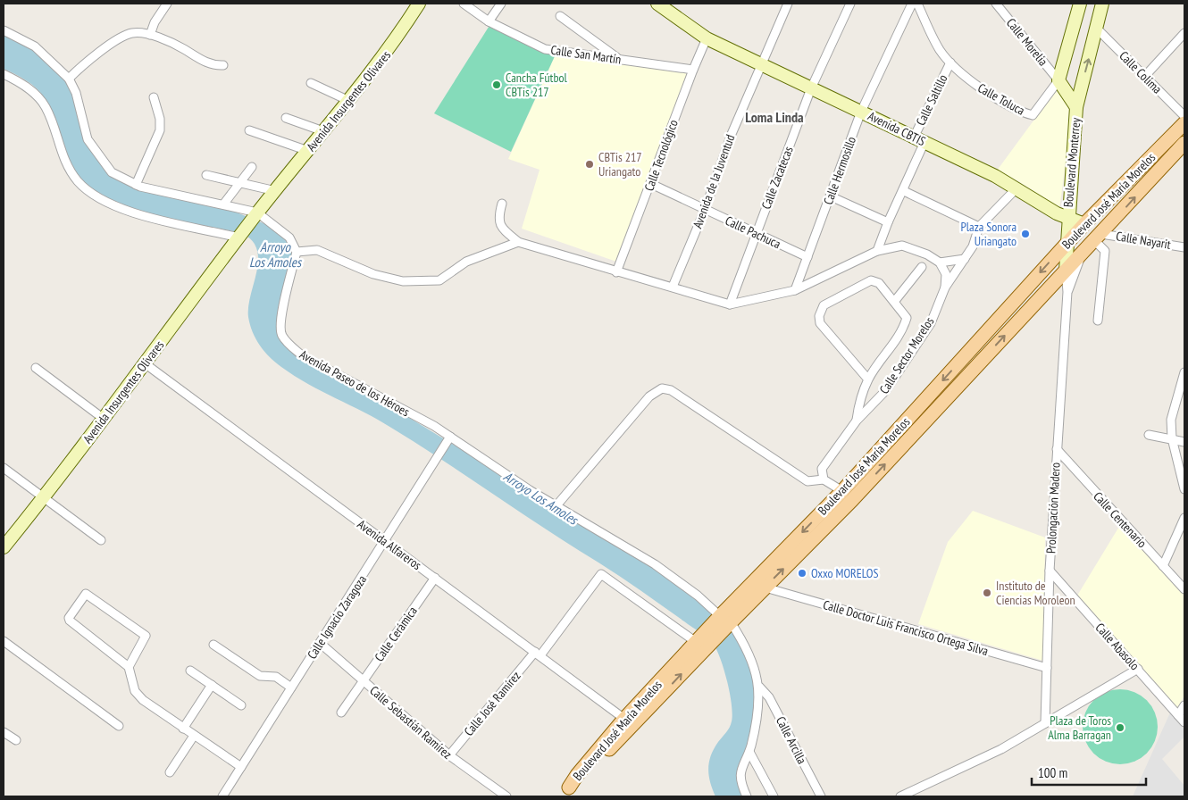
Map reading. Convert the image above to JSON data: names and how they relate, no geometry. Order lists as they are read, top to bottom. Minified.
{"streets":{"main road":["Boulevard José María Morelos"],"street":["Calle Morelia","Calle San Martín","Calle Colima","Calle Toluca","Calle Saltillo","Avenida Insurgentes Olivares","Avenida CBTIS","Calle Tecnológico","Boulevard Monterrey","Calle Hermosillo","Calle Zacatecas","Avenida de la Juventud","Calle Pachuca","Calle Nayarit","Calle Sector Morelos","Avenida Paseo de los Héroes","Prolongación Madero","Calle Centenario","Avenida Alfareros","Calle Ignacio Zaragoza","Calle Doctor Luis Francisco Ortega Silva","Calle Cerámica","Calle Abasolo","Calle José Ramírez","Calle Sebastián Ramírez","Calle Arcilla"]},"crossings":[["Calle Morelia","Calle Toluca"],["Calle Morelia","Boulevard Monterrey"],["Calle San Martín","Calle Tecnológico"],["Calle Colima","Boulevard Monterrey"],["Calle Toluca","Calle Saltillo"],["Calle Toluca","Boulevard Monterrey"],["Calle Saltillo","Avenida CBTIS"],["Avenida Insurgentes Olivares","Avenida Alfareros"],["Avenida CBTIS","Calle Tecnológico"],["Avenida CBTIS","Boulevard Monterrey"],["Avenida CBTIS","Calle Hermosillo"],["Avenida CBTIS","Calle Zacatecas"],["Avenida CBTIS","Avenida de la Juventud"],["Avenida CBTIS","Boulevard José María Morelos"],["Avenida CBTIS","Calle Sector Morelos"],["Calle Tecnológico","Calle Pachuca"],["Boulevard Monterrey","Boulevard José María Morelos"],["Boulevard Monterrey","Prolongación Madero"],["Calle Hermosillo","Calle Pachuca"],["Calle Zacatecas","Calle Pachuca"],["Avenida de la Juventud","Calle Pachuca"],["Boulevard José María Morelos","Calle Nayarit"],["Boulevard José María Morelos","Avenida Paseo de los Héroes"],["Boulevard José María Morelos","Prolongación Madero"],["Boulevard José María Morelos","Avenida Alfareros"],["Boulevard José María Morelos","Calle Doctor Luis Francisco Ortega Silva"],["Boulevard José María Morelos","Calle José Ramírez"],["Avenida Paseo de los Héroes","Calle Ignacio Zaragoza"],["Avenida Paseo de los Héroes","Calle Arcilla"],["Prolongación Madero","Calle Centenario"],["Prolongación Madero","Calle Doctor Luis Francisco Ortega Silva"],["Prolongación Madero","Calle Abasolo"],["Avenida Alfareros","Calle Ignacio Zaragoza"],["Avenida Alfareros","Calle Cerámica"],["Avenida Alfareros","Calle José Ramírez"],["Calle Ignacio Zaragoza","Calle Sebastián Ramírez"],["Calle Cerámica","Calle Sebastián Ramírez"],["Calle José Ramírez","Calle Sebastián Ramírez"]],"districts":["Loma Linda"],"water":["Arroyo Los Amoles"],"places":["Cancha Fútbol CBTis 217","CBTis 217 Uriangato","Plaza Sonora Uriangato","Oxxo MORELOS","Instituto de Ciencias Moroleon","Plaza de Toros Alma Barragan"],"scale_bar":"100 m"}
